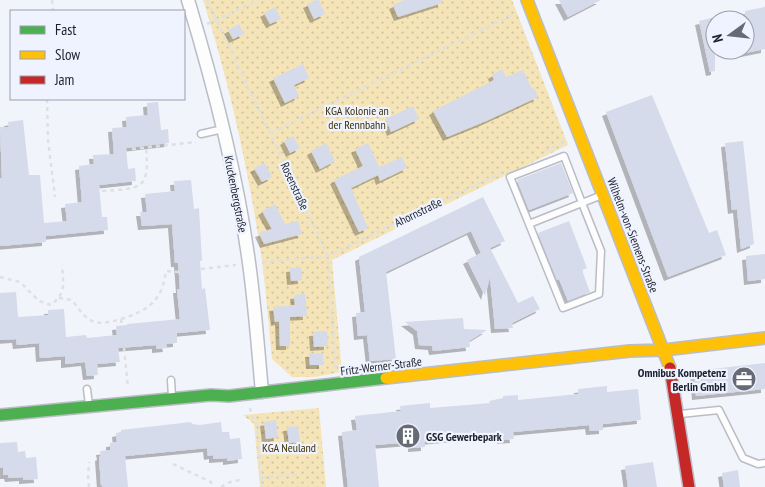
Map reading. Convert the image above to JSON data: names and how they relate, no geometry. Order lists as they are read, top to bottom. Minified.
{"streets":{"street":["Kruckenbergstraße","Wilhelm-von-Siemens-Straße","Fritz-Werner-Straße"],"path":["Rosenstraße","Ahornstraße"]},"crossings":[["Rosenstraße","Ahornstraße"],["Rosenstraße","Fritz-Werner-Straße"],["Kruckenbergstraße","Ahornstraße"],["Kruckenbergstraße","Fritz-Werner-Straße"],["Wilhelm-von-Siemens-Straße","Fritz-Werner-Straße"]],"parks":["KGA Kolonie an der Rennbahn","KGA Neuland"],"places":{"office":["Omnibus Kompetenz Berlin GmbH"],"building":["GSG Gewerbepark"]},"legend":["Fast","Slow","Jam"],"north":"left"}
